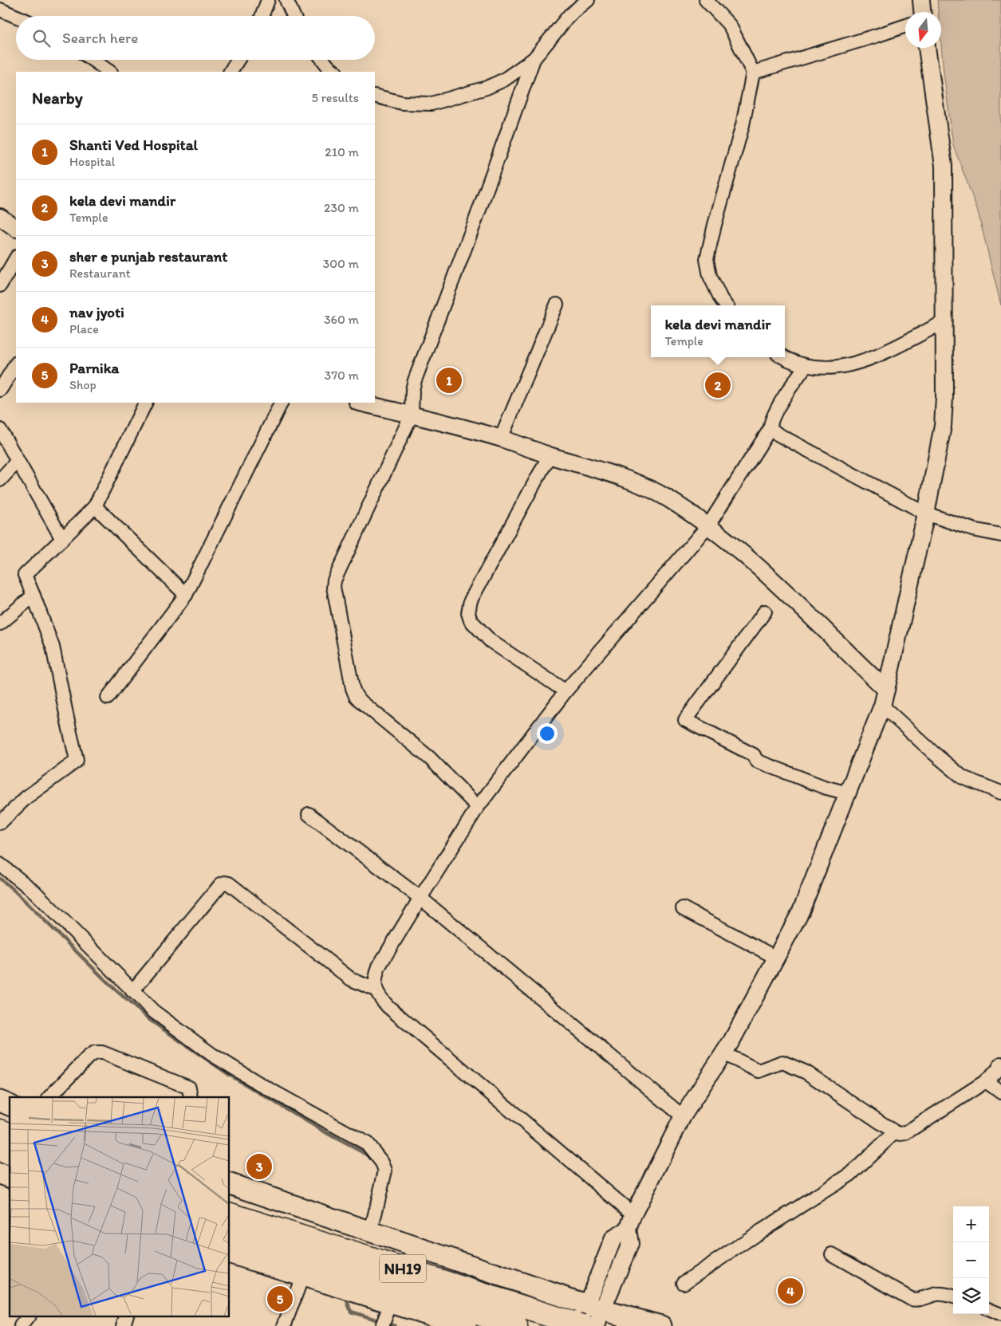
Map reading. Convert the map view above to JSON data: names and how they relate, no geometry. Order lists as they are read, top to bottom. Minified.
{"streets":{"highway":["NH19"]},"north":"bottom","page":{"search":"Search here","heading":["Nearby","5 results"],"list":[{"mark":"1","name":"Shanti Ved Hospital","note":"Hospital","value":"210 m"},{"mark":"2","name":"kela devi mandir","note":"Temple","value":"230 m"},{"mark":"3","name":"sher e punjab restaurant","note":"Restaurant","value":"300 m"},{"mark":"4","name":"nav jyoti","note":"Place","value":"360 m"},{"mark":"5","name":"Parnika","note":"Shop","value":"370 m"}],"popup":["kela devi mandir","Temple"],"pins":["1","2","3","4","5"],"map_buttons":["+","−"]}}
